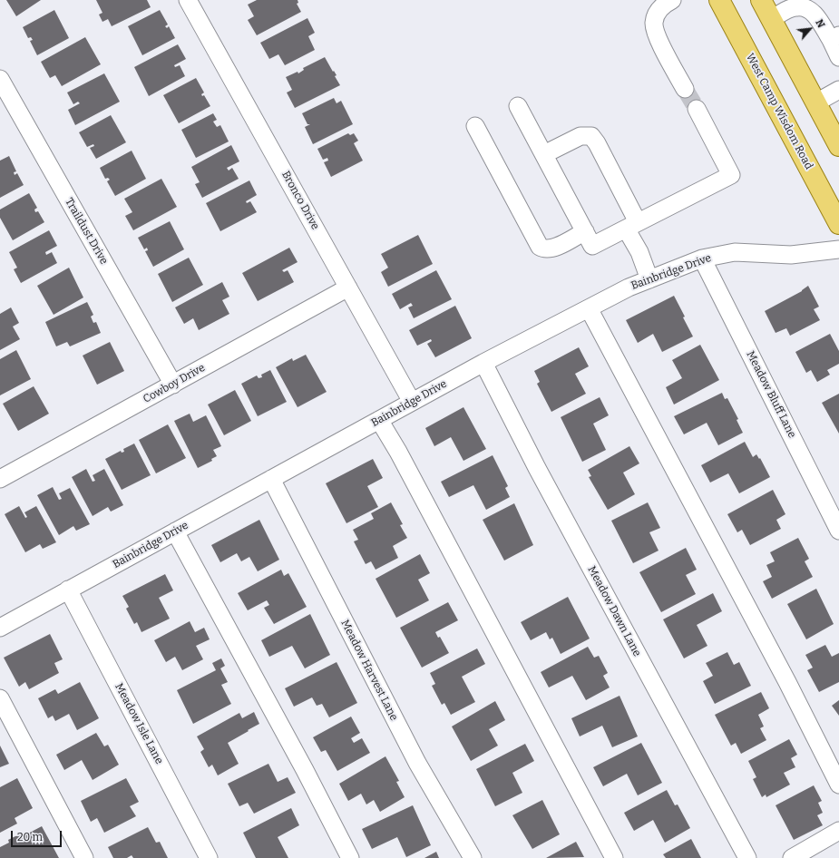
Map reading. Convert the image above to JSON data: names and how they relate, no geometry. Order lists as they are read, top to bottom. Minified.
{"streets":{"main road":["West Camp Wisdom Road"],"street":["Bronco Drive","Traildust Drive","Bainbridge Drive","Cowboy Drive","Meadow Bluff Lane","Meadow Dawn Lane","Meadow Harvest Lane","Meadow Isle Lane"]},"crossings":[["Bronco Drive","Bainbridge Drive"],["Bronco Drive","Cowboy Drive"],["Traildust Drive","Cowboy Drive"],["Bainbridge Drive","Meadow Bluff Lane"],["Bainbridge Drive","Meadow Dawn Lane"],["Bainbridge Drive","Meadow Harvest Lane"],["Bainbridge Drive","Meadow Isle Lane"]],"scale_bar":"20 m","north":"top right"}
